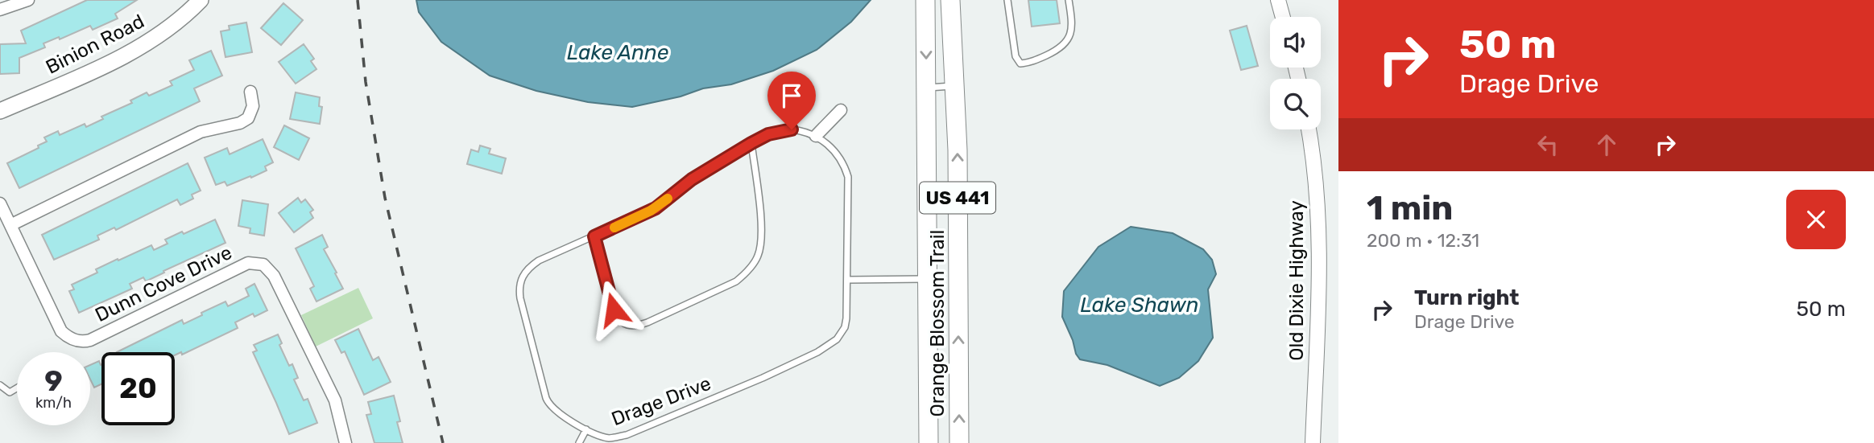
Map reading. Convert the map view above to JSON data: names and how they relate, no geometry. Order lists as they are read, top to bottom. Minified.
{"streets":{"main road":["Binion Road","US 441","Orange Blossom Trail"],"street":["Old Dixie Highway","Dunn Cove Drive"],"lane":["Drage Drive"]},"water":["Lake Anne","Lake Shawn"],"page":{"turn":["50 m","Drage Drive"],"heading":["1 min","200 m · 12:31"],"list":[{"name":"Turn right","note":"Drage Drive","value":"50 m"}],"speed":"9 km/h","limit":"20"}}
